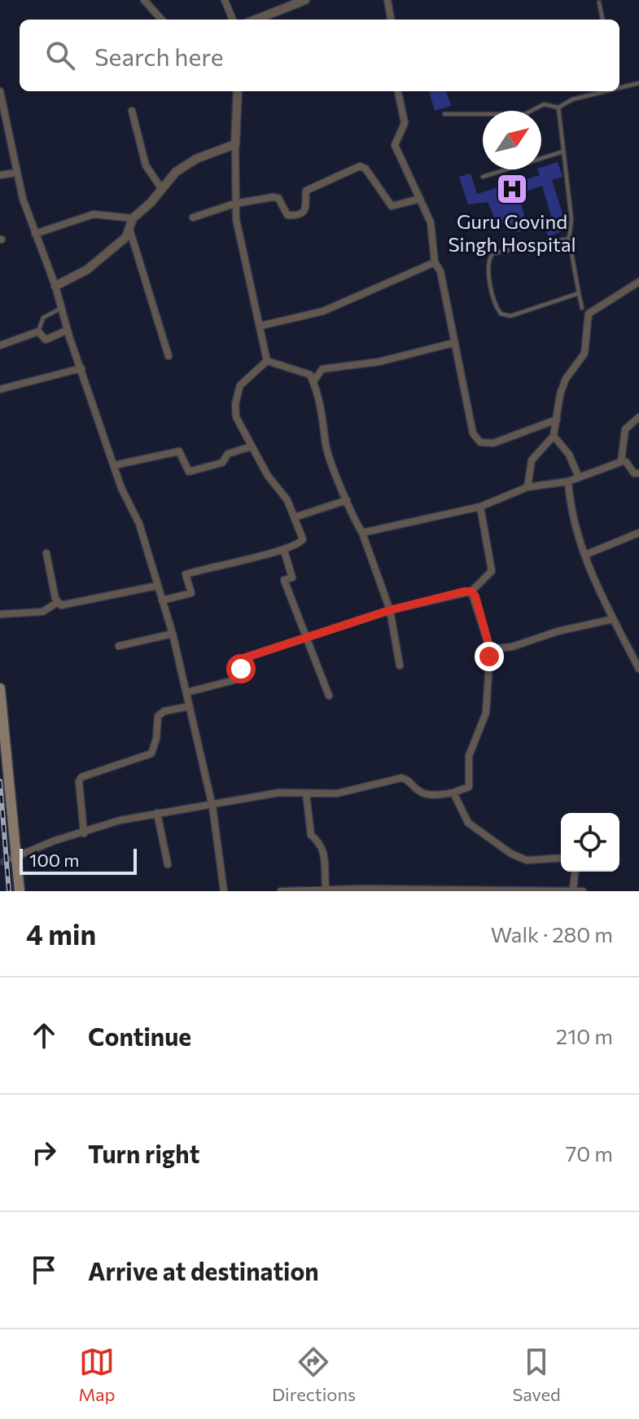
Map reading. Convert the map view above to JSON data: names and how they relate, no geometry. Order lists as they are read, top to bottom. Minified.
{"places":{"hospital":["Guru Govind Singh Hospital"]},"scale_bar":"100 m","north":"top right","page":{"search":"Search here","scale":"100 m","heading":["4 min","Walk · 280 m"],"list":[["Continue","210 m"],["Turn right","70 m"],"Arrive at destination"],"nav":["Map","Directions","Saved"]}}
